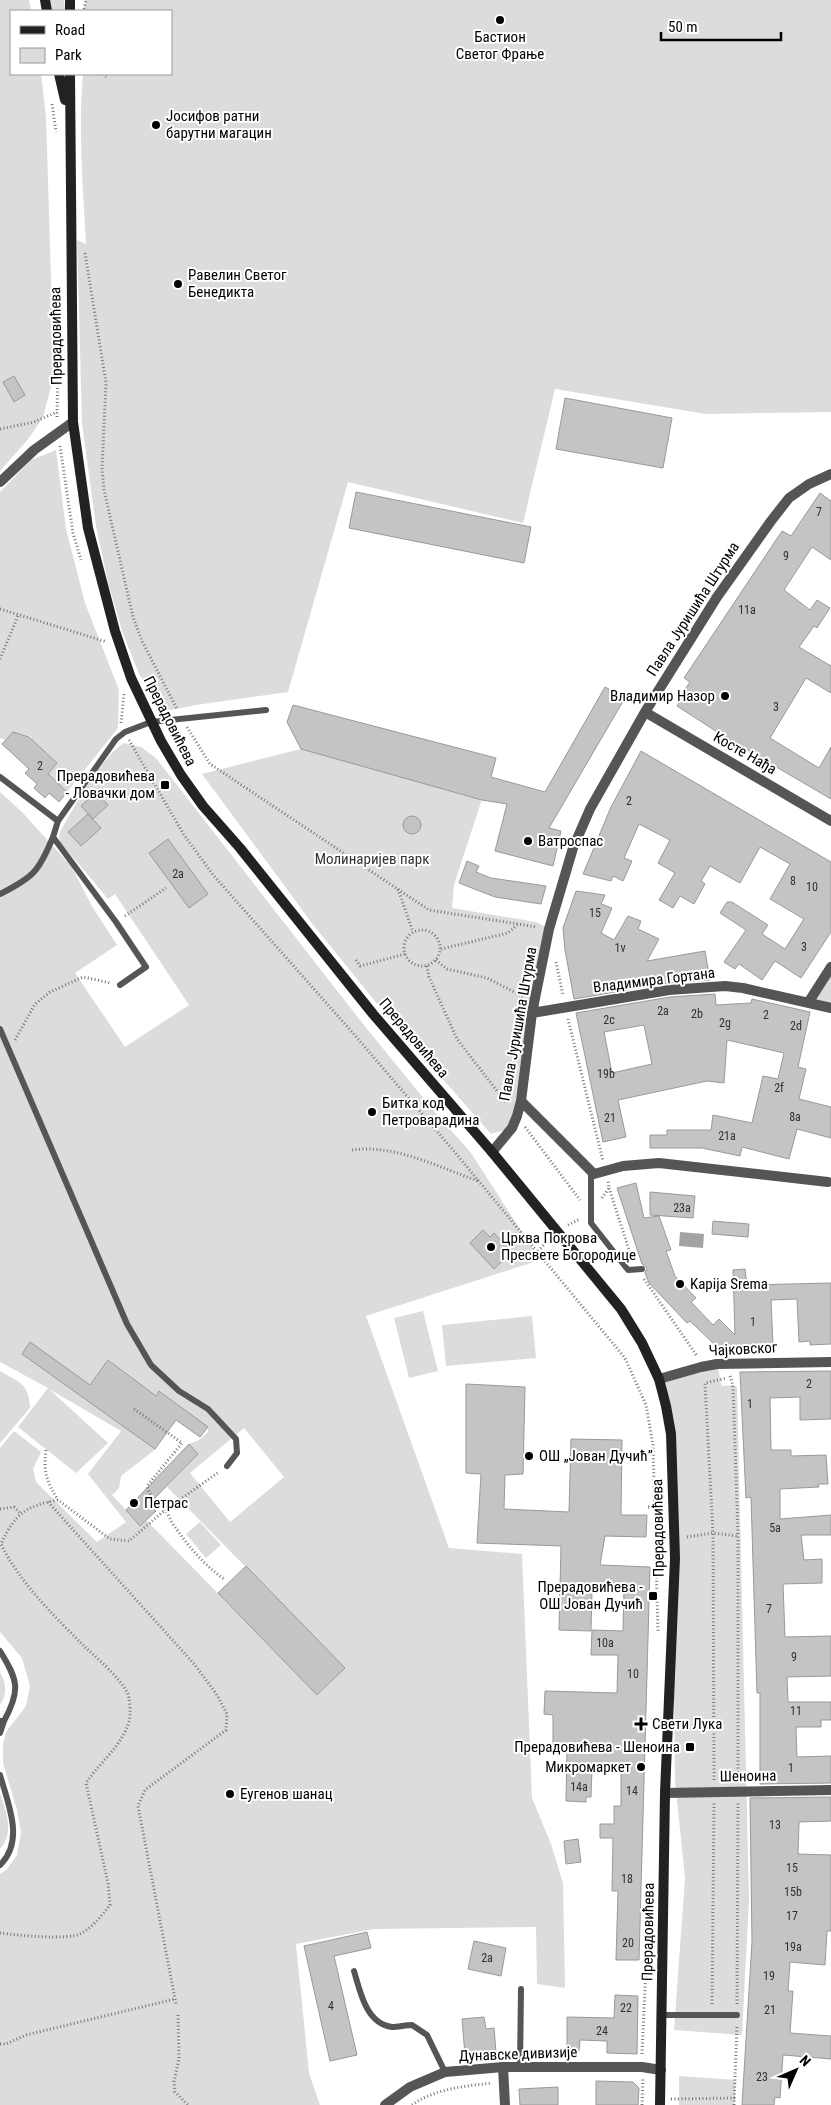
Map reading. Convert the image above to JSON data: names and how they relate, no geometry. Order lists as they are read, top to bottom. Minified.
{"streets":{"main road":["Прерадовићева"],"street":["Павла Јуришића Штурма","Косте Нађа","Владимира Гортана","Чајковског","Шеноина","Дунавске дивизије"]},"crossings":[["Прерадовићева","Павла Јуришића Штурма"],["Прерадовићева","Чајковског"],["Прерадовићева","Шеноина"],["Прерадовићева","Дунавске дивизије"],["Павла Јуришића Штурма","Косте Нађа"],["Павла Јуришића Штурма","Владимира Гортана"]],"parks":["Молинаријев парк"],"places":{"other":["Бастион Светог Фрање","Јосифов ратни барутни магацин","Равелин Светог Бенедикта","Владимир Назор","Ватроспас","Битка код Петроварадина","Црква Покрова Пресвете Богородице","Kapija Srema","ОШ „Јован Дучић”","Петрас","Микромаркет","Еугенов шанац"],"transit":["Прерадовићева - Ловачки дом","Прерадовићева - ОШ Јован Дучић","Прерадовићева - Шеноина"],"health":["Свети Лука"]},"house_numbers":["7","9","11a","3","2","2","2a","8","10","15","3","1v","2a","2b","2","2c","2g","2d","19b","2f","8a","21","21a","23a","1","2","1","5a","7","10a","9","10","11","1","14a","14","13","15","18","15b","17","20","19a","2a","19","4","22","21","24","23"],"legend":["Road","Park"],"scale_bar":"50 m","north":"top right"}
